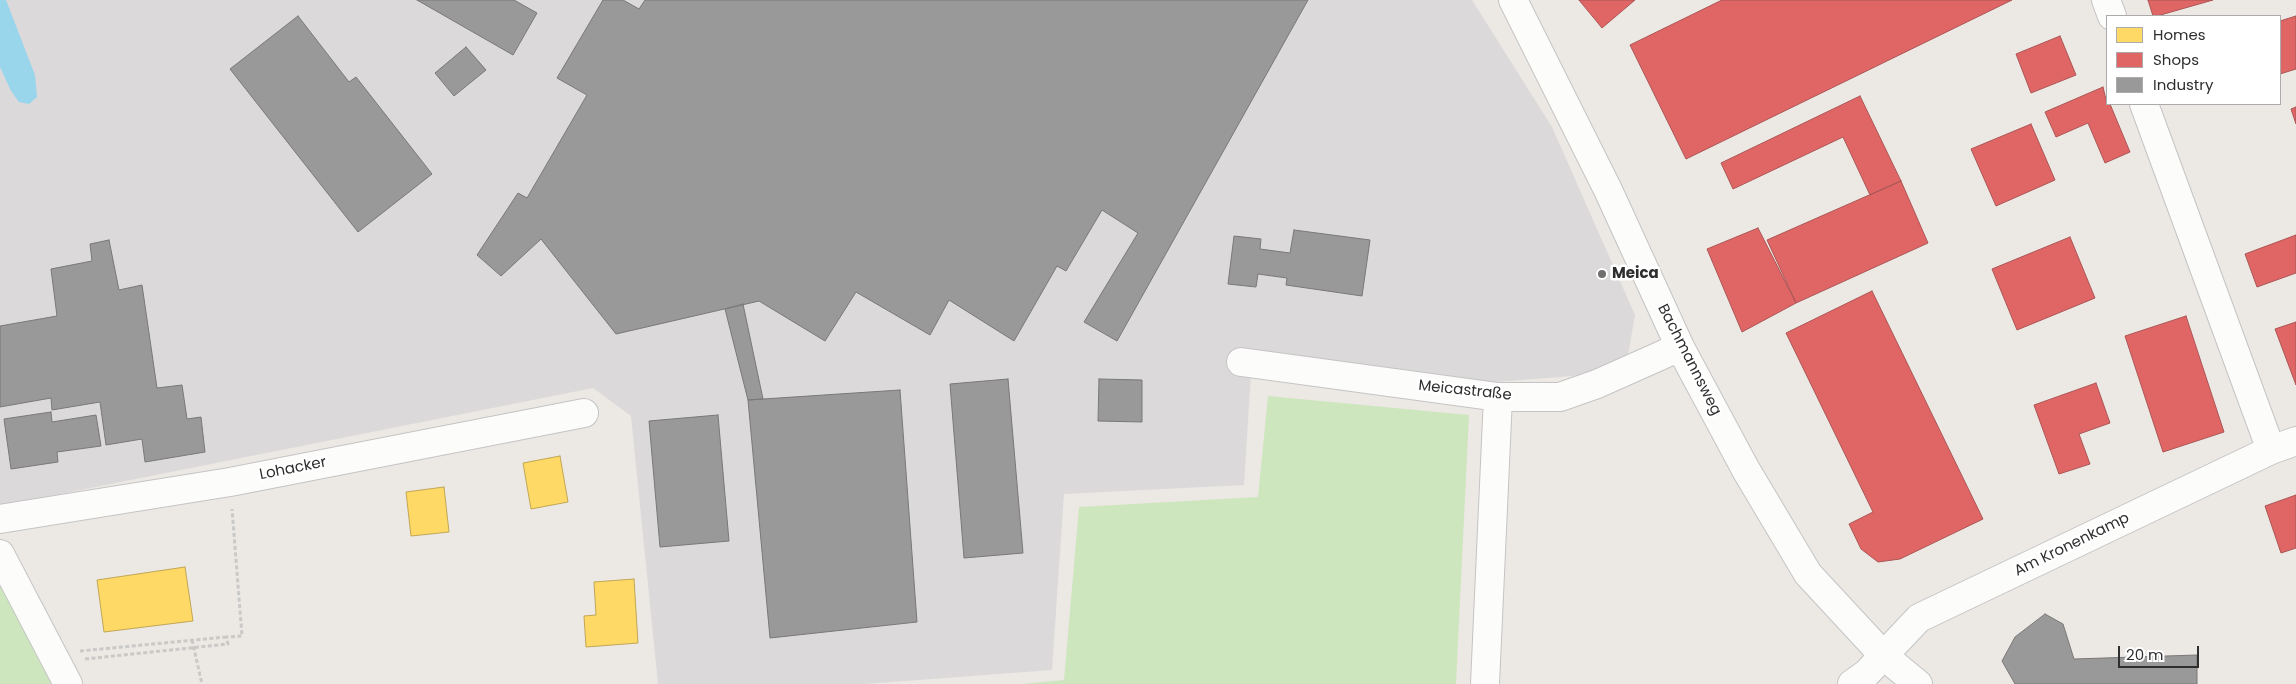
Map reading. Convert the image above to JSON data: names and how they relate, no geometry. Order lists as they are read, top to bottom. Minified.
{"streets":{"street":["Bachmannsweg","Meicastraße","Lohacker","Am Kronenkamp"]},"crossings":[["Bachmannsweg","Meicastraße"],["Bachmannsweg","Am Kronenkamp"]],"places":["Meica"],"legend":["Homes","Shops","Industry"],"scale_bar":"20 m"}
